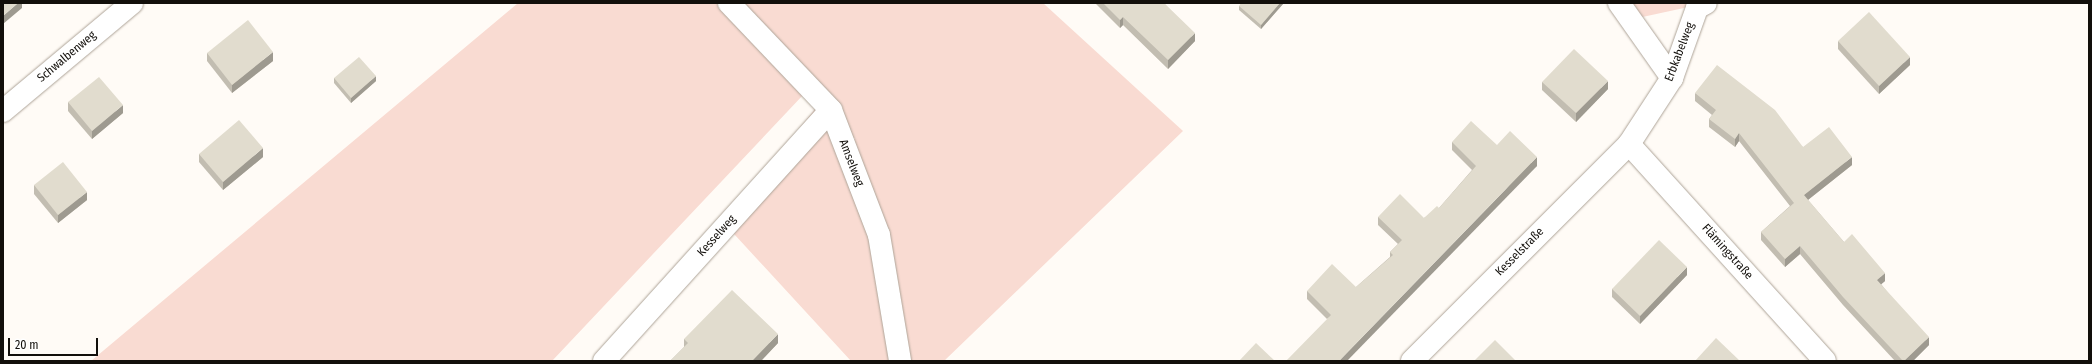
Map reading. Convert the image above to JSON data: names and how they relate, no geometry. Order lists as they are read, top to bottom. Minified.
{"streets":{"street":["Erbkabelweg","Schwalbenweg","Amselweg","Kesselweg","Kesselstraße","Flämingstraße"]},"crossings":[["Erbkabelweg","Kesselstraße"],["Erbkabelweg","Flämingstraße"],["Amselweg","Kesselweg"],["Kesselstraße","Flämingstraße"]],"scale_bar":"20 m"}
